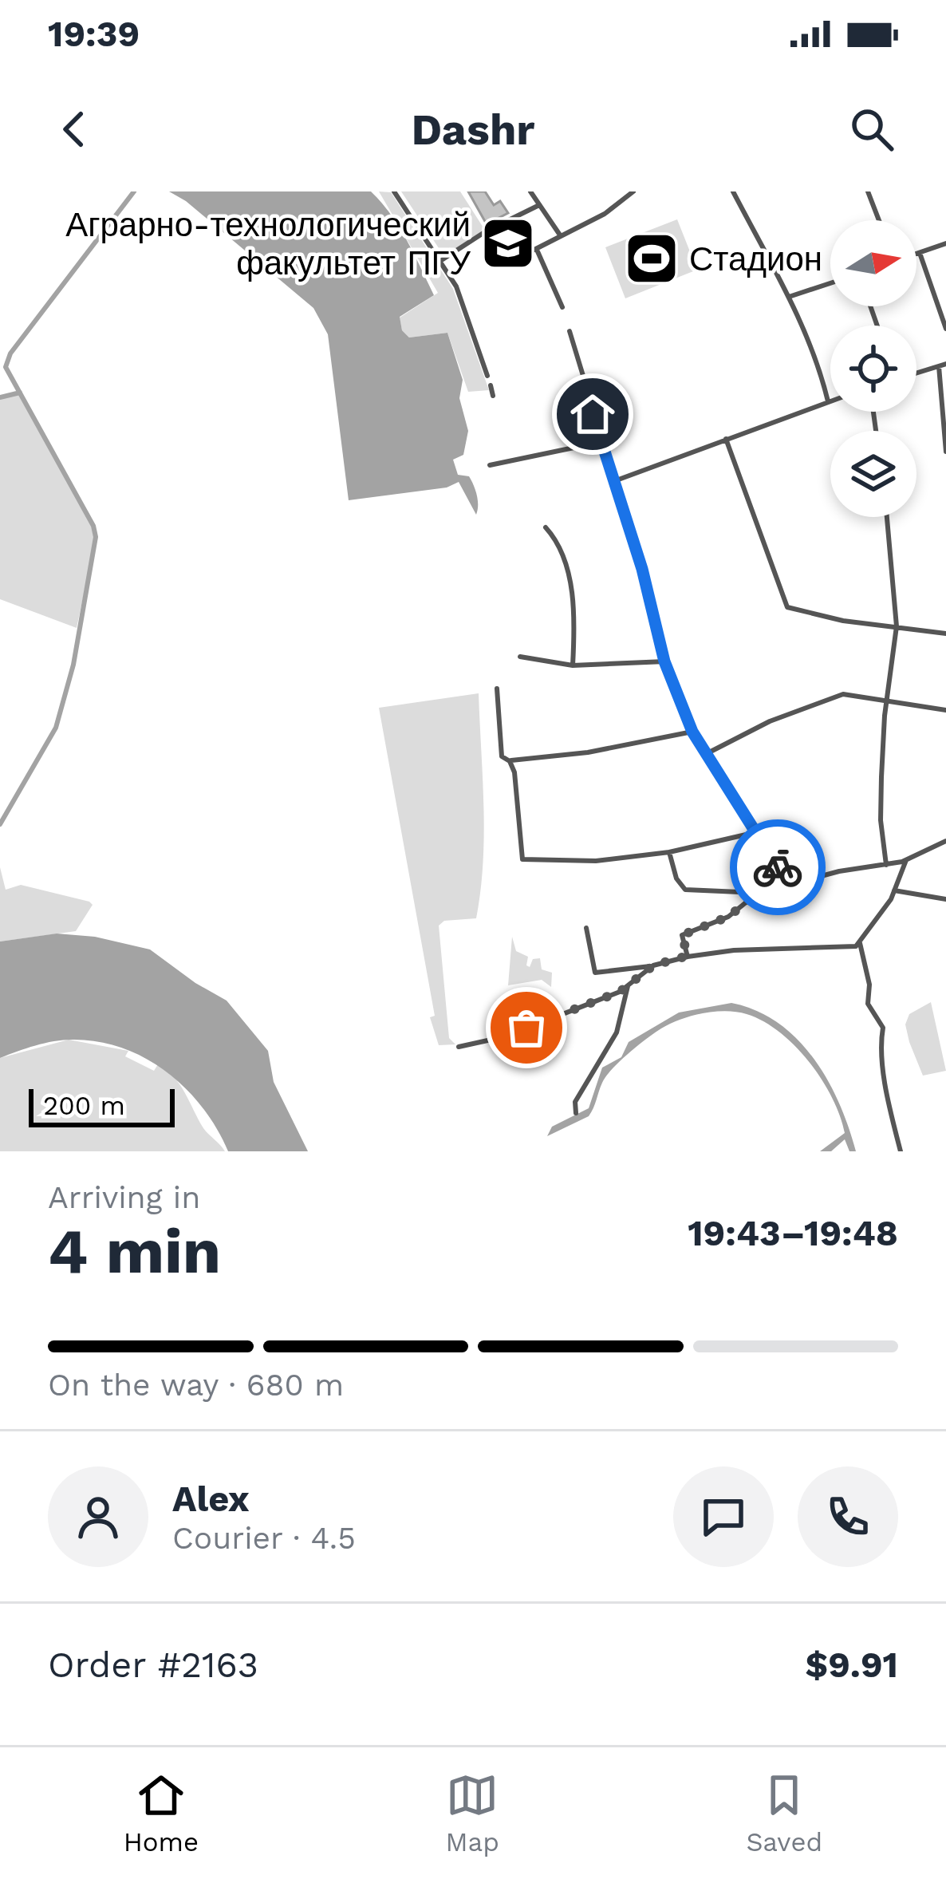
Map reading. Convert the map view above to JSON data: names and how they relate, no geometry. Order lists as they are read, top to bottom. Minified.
{"places":{"school or university":["Аграрно-технологический факультет ПГУ"],"sports":["Стадион"]},"scale_bar":"200 m","north":"right","page":{"status":"19:39","header":"Dashr","scale":"200 m","heading":["4 min","Arriving in","19:43–19:48"],"panel":["Alex","Courier · 4.5","Order #2163","$9.91"],"bar":"On the way · 680 m","tabs":["Home","Map","Saved"]}}
